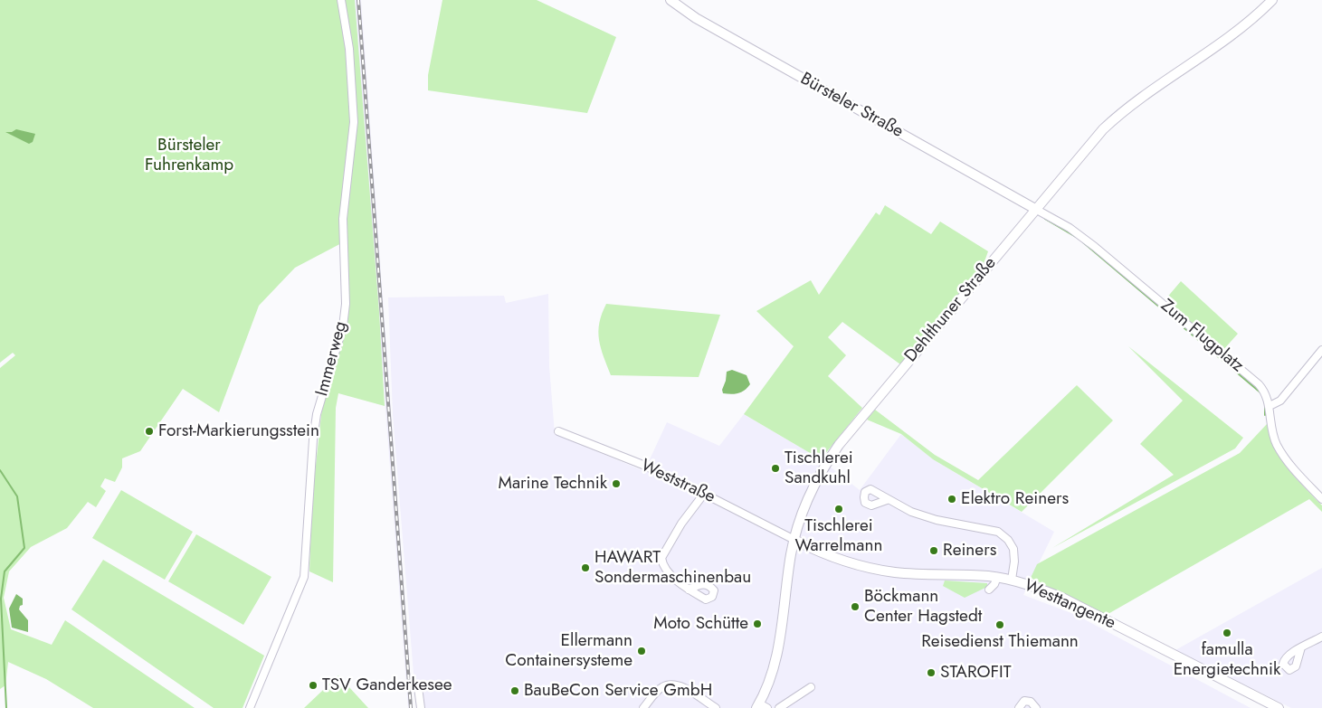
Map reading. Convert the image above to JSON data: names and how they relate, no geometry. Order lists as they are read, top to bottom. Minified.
{"streets":{"street":["Bürsteler Straße","Dehlthuner Straße","Zum Flugplatz","Immerweg","Weststraße","Westtangente"]},"crossings":[["Bürsteler Straße","Dehlthuner Straße"],["Bürsteler Straße","Zum Flugplatz"],["Dehlthuner Straße","Zum Flugplatz"],["Dehlthuner Straße","Weststraße"],["Dehlthuner Straße","Westtangente"],["Weststraße","Westtangente"]],"parks":["Bürsteler Fuhrenkamp"],"places":["Forst-Markierungsstein","Tischlerei Sandkuhl","Marine Technik","Elektro Reiners","Tischlerei Warrelmann","Reiners","HAWART Sondermaschinenbau","Böckmann Center Hagstedt","Moto Schütte","Reisedienst Thiemann","famulla Energietechnik","Ellermann Containersysteme","STAROFIT","TSV Ganderkesee","BauBeCon Service GmbH"]}
